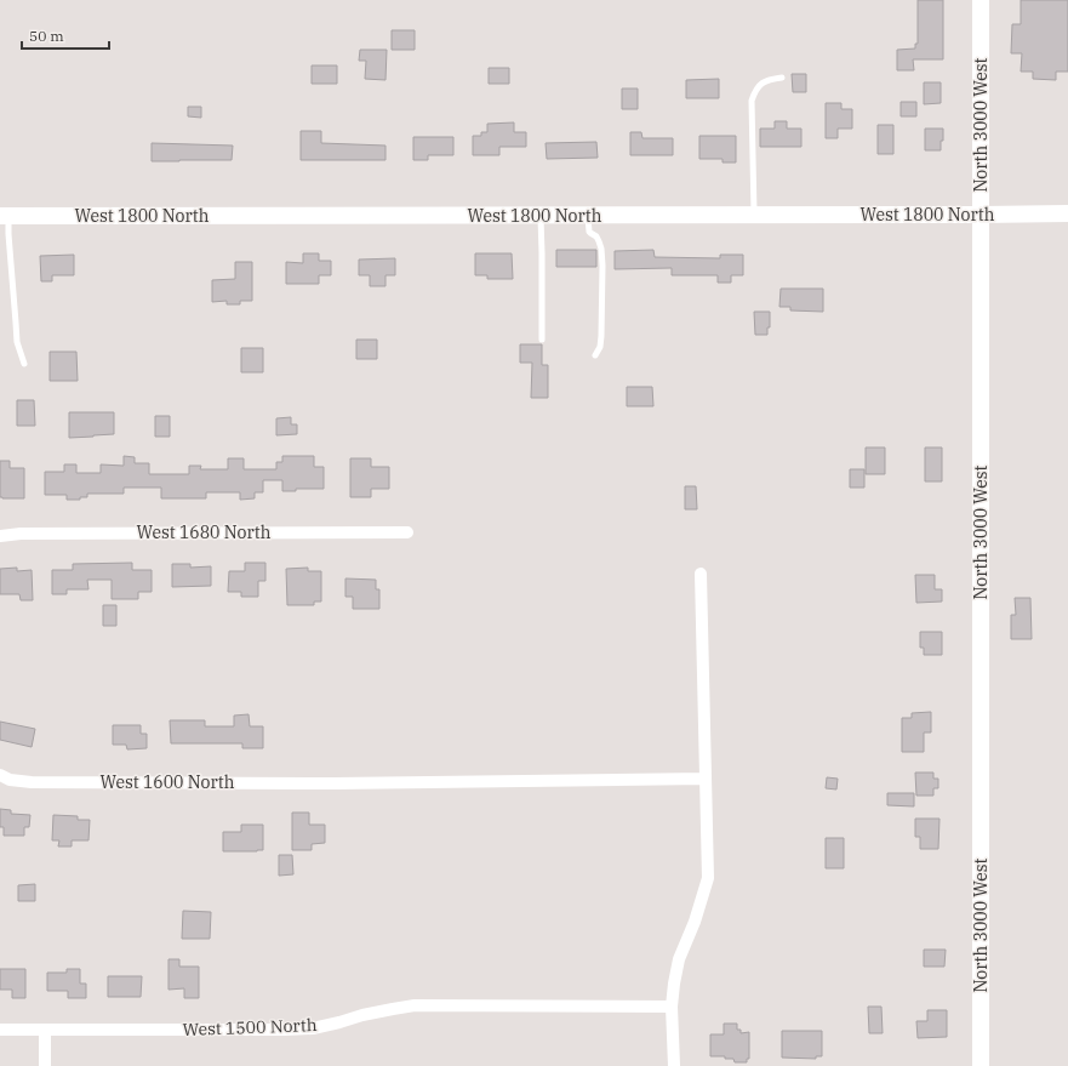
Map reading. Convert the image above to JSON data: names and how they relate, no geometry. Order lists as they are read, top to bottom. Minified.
{"streets":{"main road":["North 3000 West","West 1800 North"],"street":["West 1680 North","West 1600 North","West 1500 North"]},"crossings":[["North 3000 West","West 1800 North"]],"scale_bar":"50 m"}
